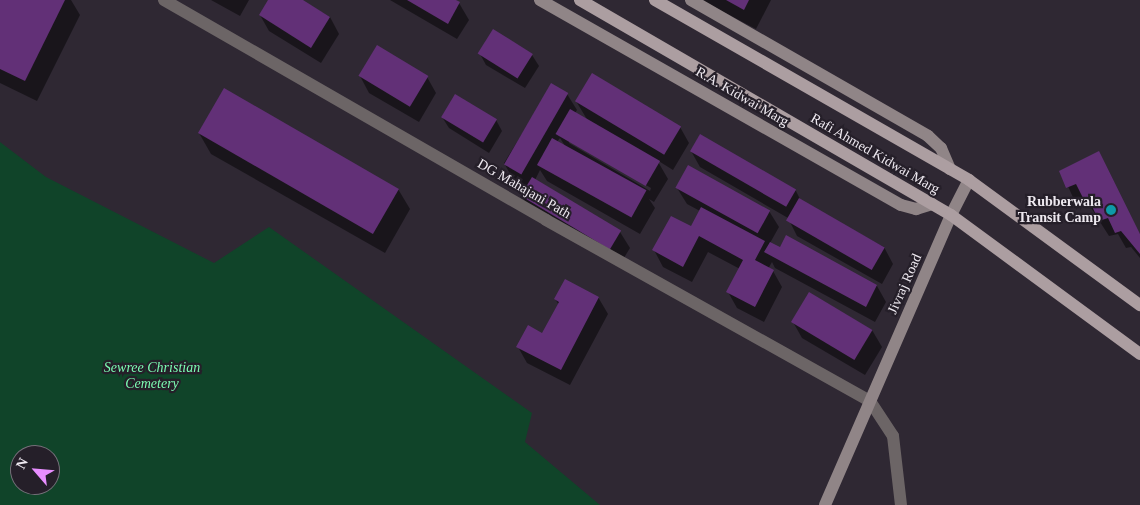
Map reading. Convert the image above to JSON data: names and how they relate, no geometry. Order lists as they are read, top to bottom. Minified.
{"streets":{"main road":["Rafi Ahmed Kidwai Marg"],"street":["R.A. Kidwai Marg","DG Mahajani Path","Jivraj Road"]},"crossings":[["R.A. Kidwai Marg","Rafi Ahmed Kidwai Marg"],["Rafi Ahmed Kidwai Marg","Jivraj Road"],["DG Mahajani Path","Jivraj Road"]],"parks":["Sewree Christian Cemetery"],"places":["Rubberwala Transit Camp"],"north":"top left"}
